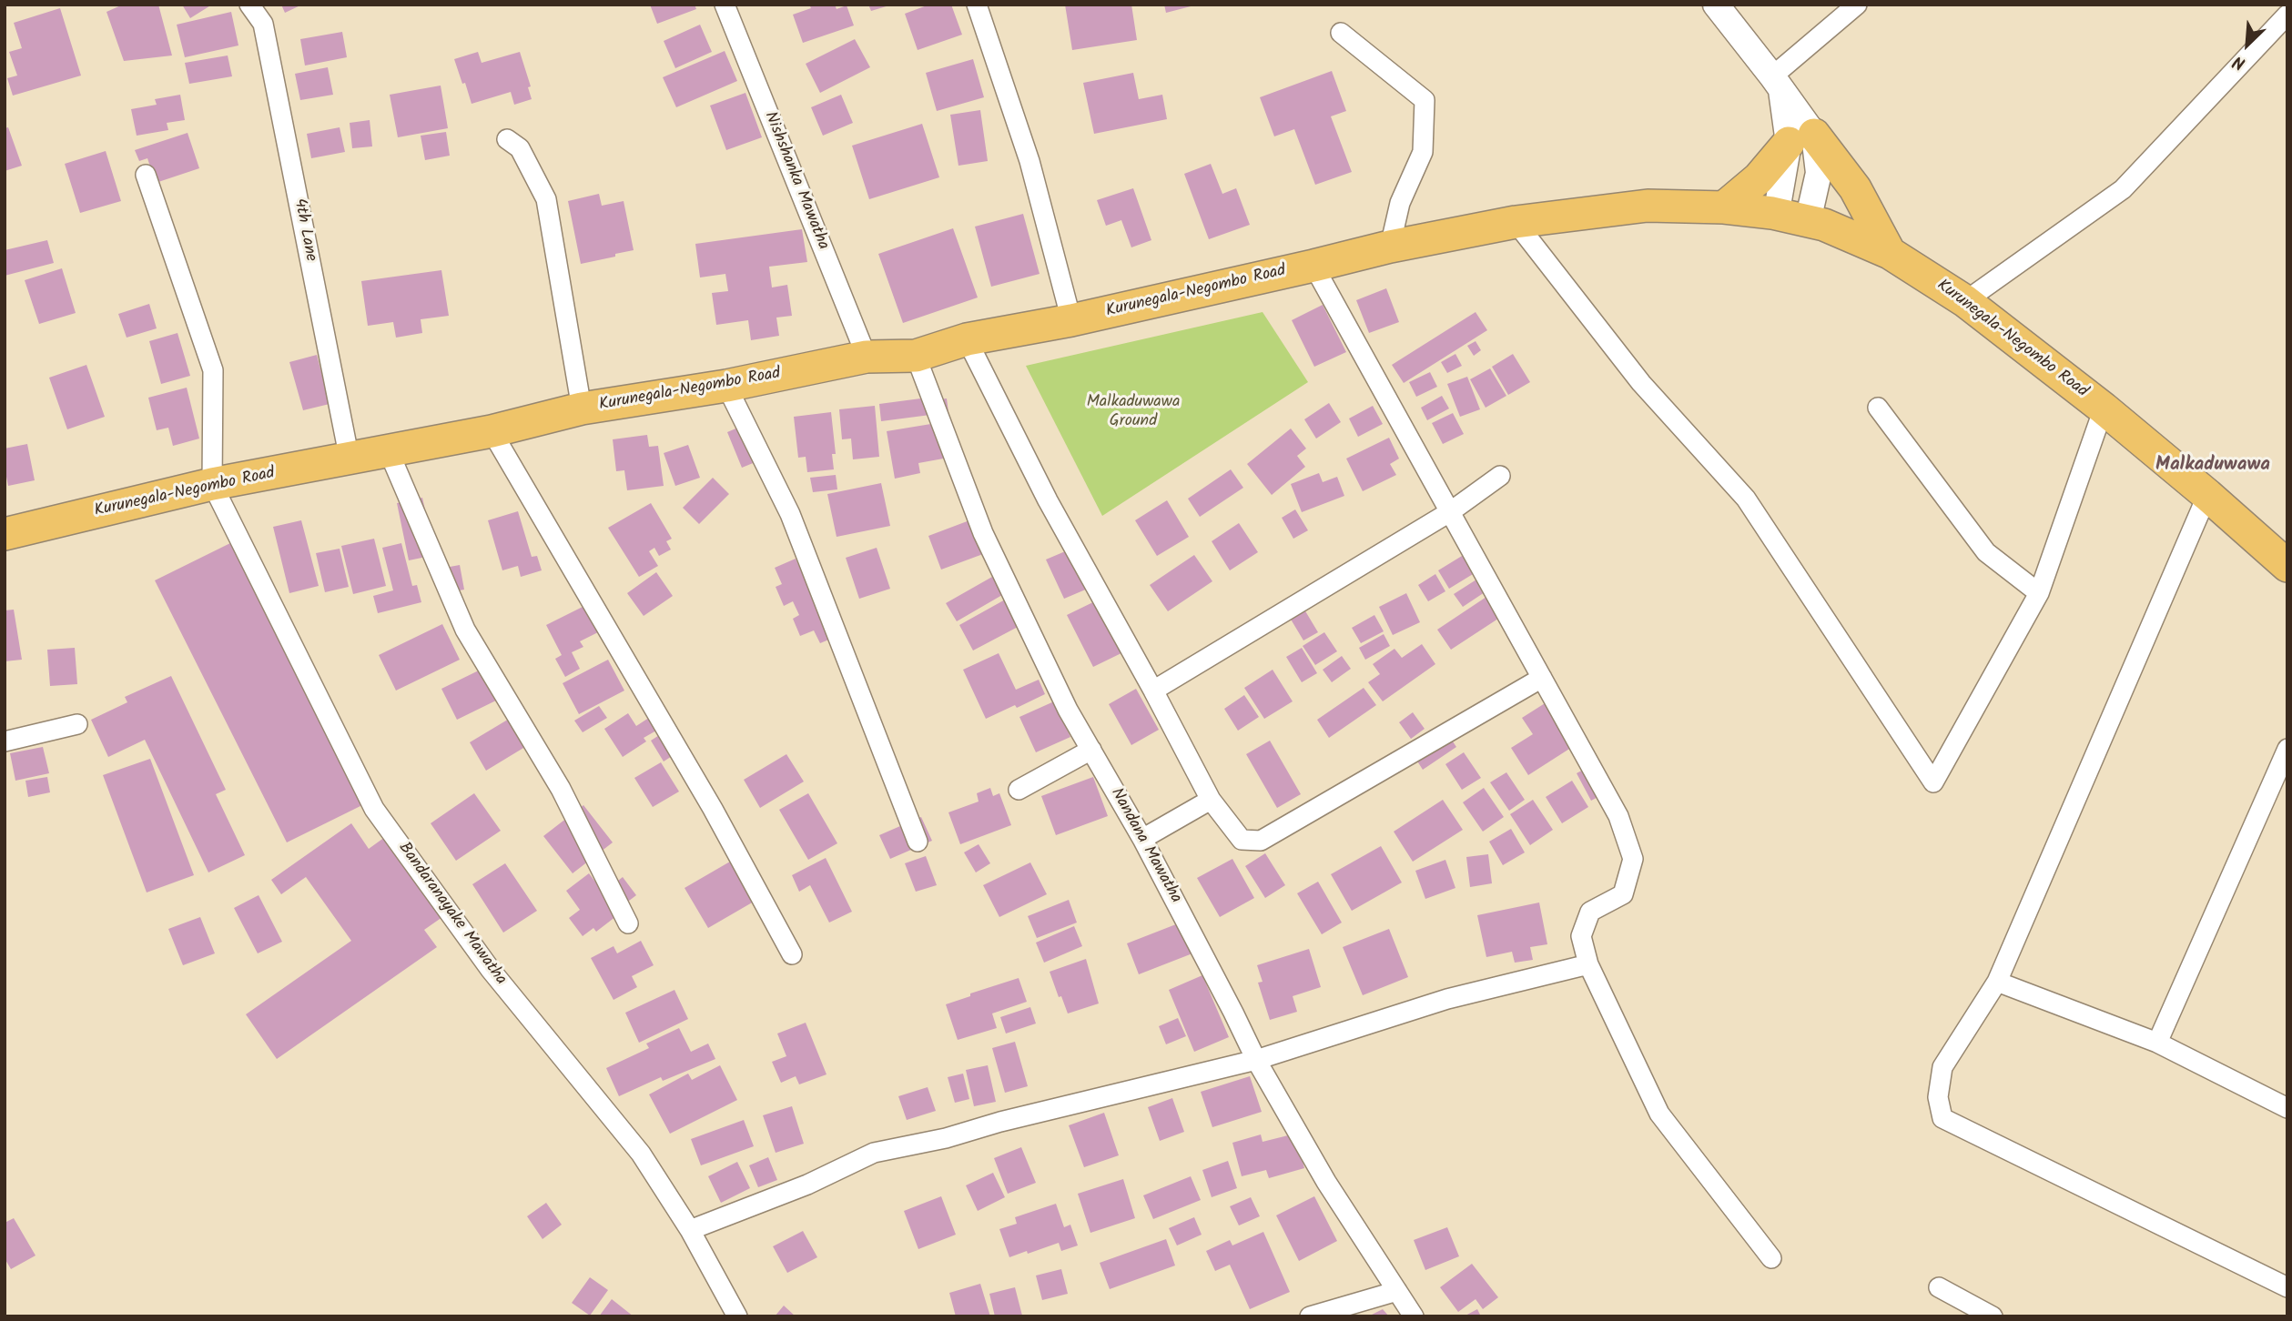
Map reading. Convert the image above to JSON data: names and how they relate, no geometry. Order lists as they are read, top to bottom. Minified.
{"streets":{"main road":["Kurunegala-Negombo Road"],"street":["Nishshanka Mawatha","4th Lane","Nandana Mawatha","Bandaranayake Mawatha"]},"crossings":[["Nishshanka Mawatha","Kurunegala-Negombo Road"],["4th Lane","Kurunegala-Negombo Road"],["Kurunegala-Negombo Road","Nandana Mawatha"],["Kurunegala-Negombo Road","Bandaranayake Mawatha"]],"districts":["Malkaduwawa"],"parks":["Malkaduwawa Ground"],"north":"bottom left"}
